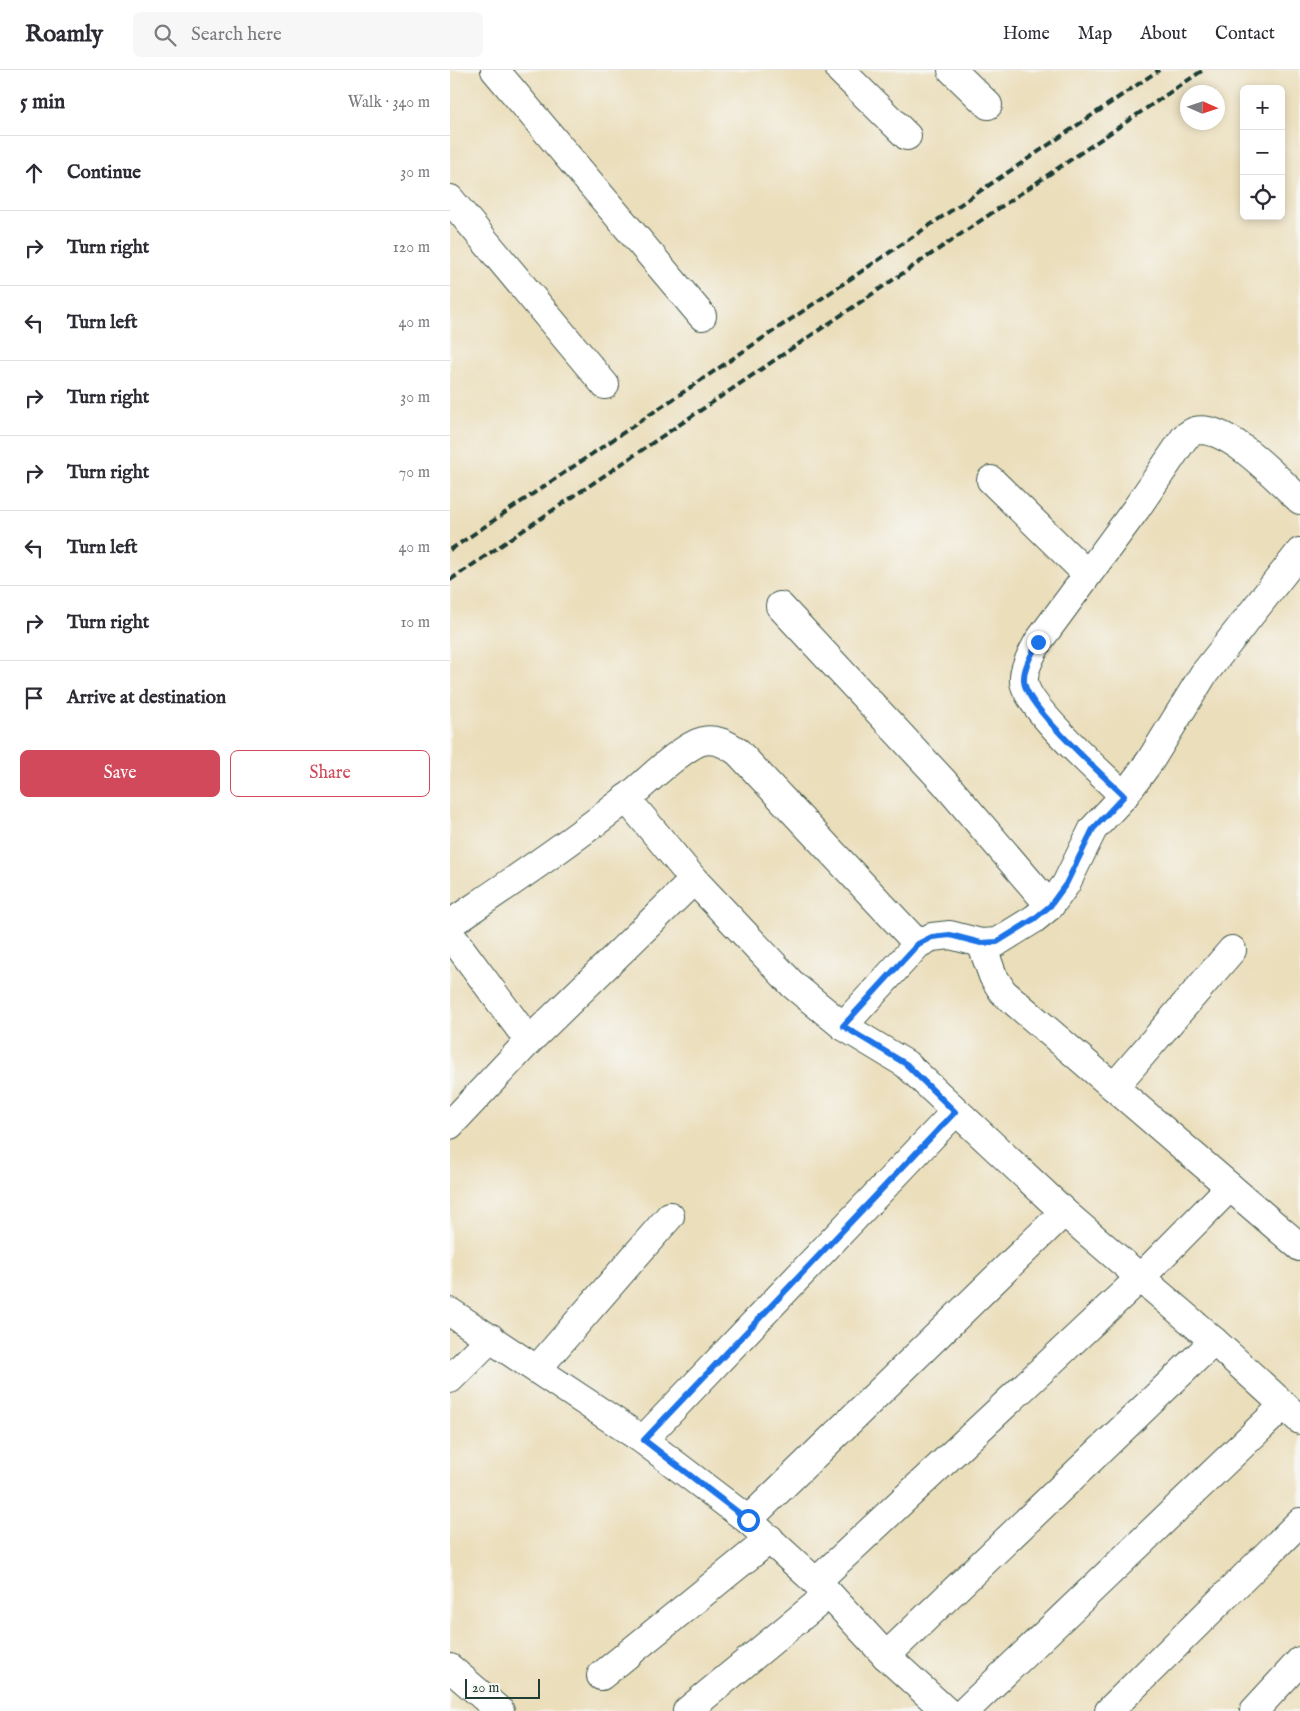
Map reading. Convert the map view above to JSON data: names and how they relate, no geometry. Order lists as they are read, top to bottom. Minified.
{"scale_bar":"20 m","north":"right","page":{"header":"Roamly","search":"Search here","nav":["Home","Map","About","Contact"],"heading":["5 min","Walk · 340 m"],"map_buttons":["+","−"],"list":[["Continue","30 m"],["Turn right","120 m"],["Turn left","40 m"],["Turn right","30 m"],["Turn right","70 m"],["Turn left","40 m"],["Turn right","10 m"],"Arrive at destination"],"buttons":["Save","Share"],"scale":"20 m"}}
